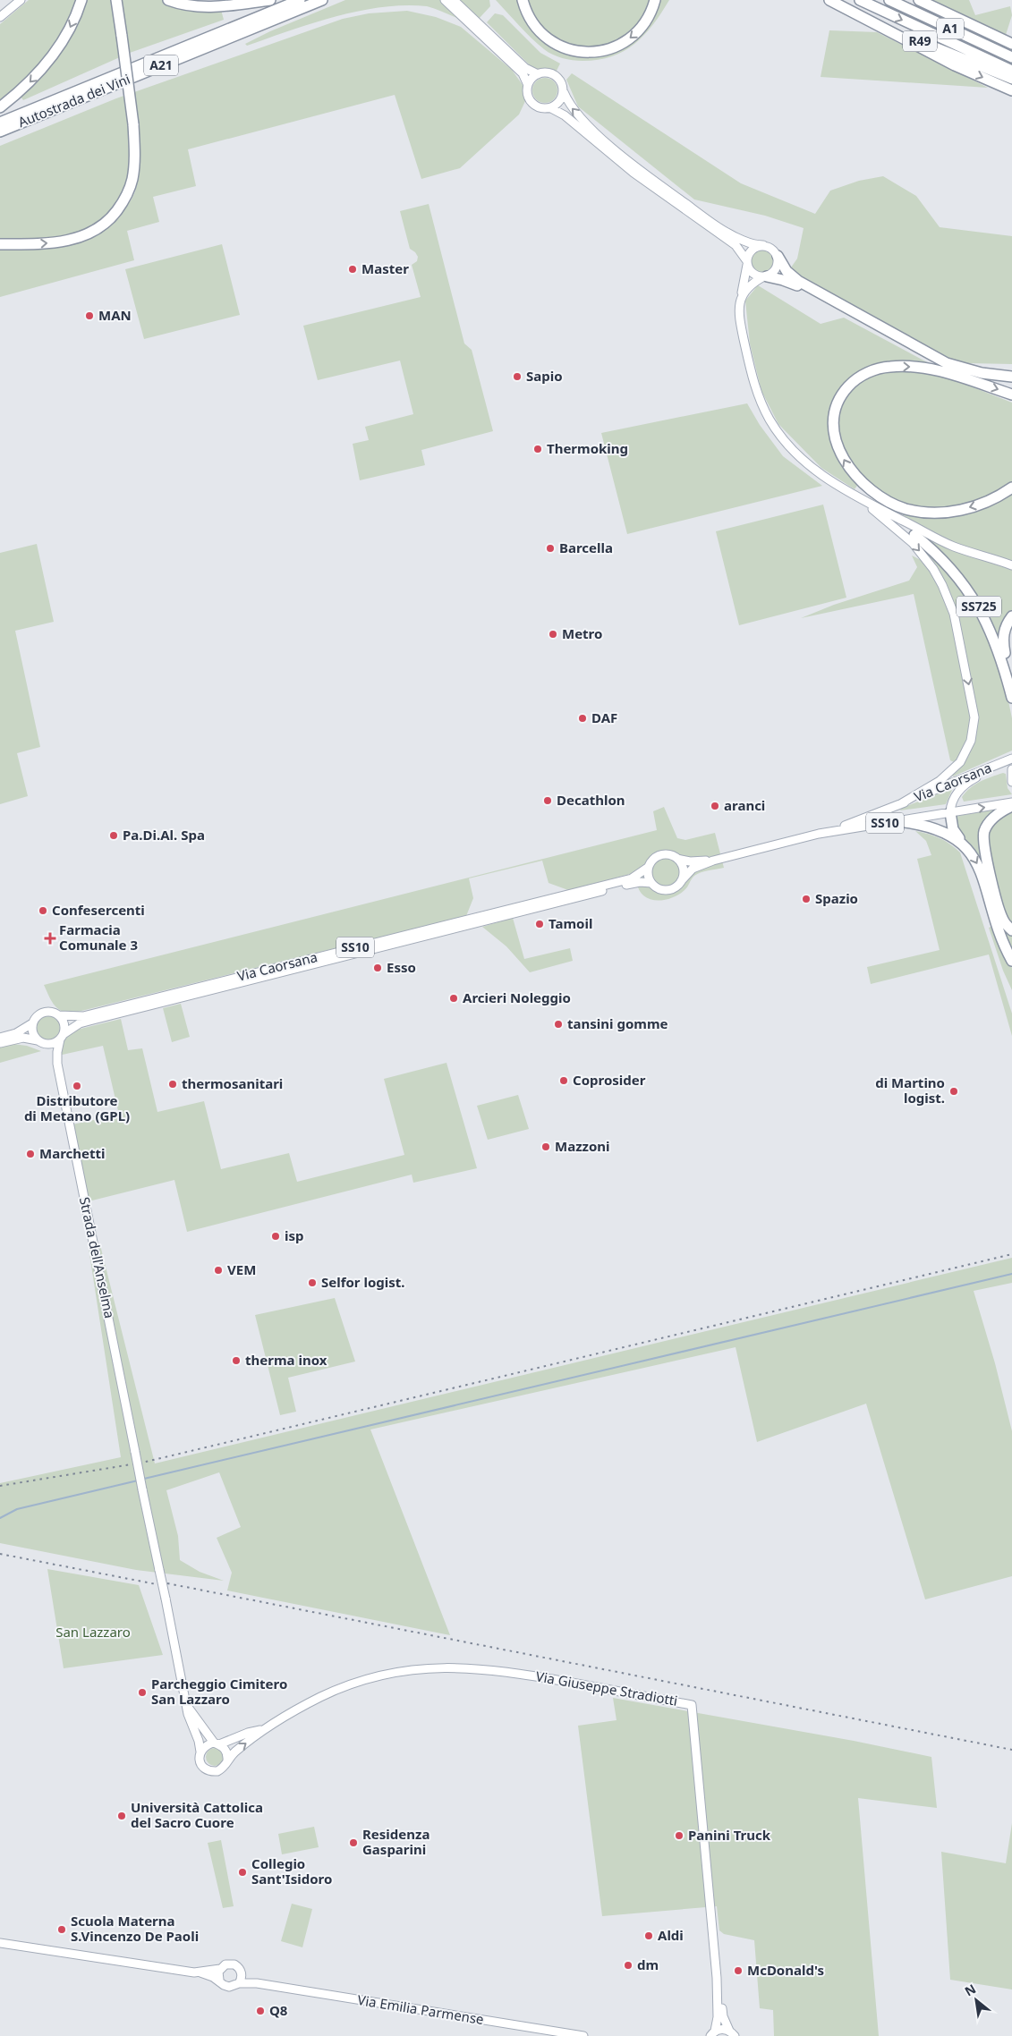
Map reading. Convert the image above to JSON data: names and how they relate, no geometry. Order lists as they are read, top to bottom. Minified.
{"streets":{"highway":["A1","R49","A21","Autostrada dei Vini","SS725"],"main road":["Via Caorsana","SS10","Strada dell'Anselma","Via Giuseppe Stradiotti","Via Emilia Parmense"]},"crossings":[["Via Caorsana","SS10"],["Via Caorsana","Strada dell'Anselma"],["SS10","Strada dell'Anselma"]],"parks":["San Lazzaro"],"places":{"other":["Master","MAN","Sapio","Thermoking","Barcella","Metro","DAF","Decathlon","aranci","Pa.Di.Al. Spa","Spazio","Confesercenti","Tamoil","Esso","Arcieri Noleggio","tansini gomme","Coprosider","thermosanitari","Distributore di Metano (GPL)","di Martino logist.","Mazzoni","Marchetti","isp","VEM","Selfor logist.","therma inox","Parcheggio Cimitero San Lazzaro","Università Cattolica del Sacro Cuore","Panini Truck","Residenza Gasparini","Collegio Sant'Isidoro","Scuola Materna S.Vincenzo De Paoli","Aldi","dm","McDonald's","Q8"],"health":["Farmacia Comunale 3"]},"north":"top left"}
